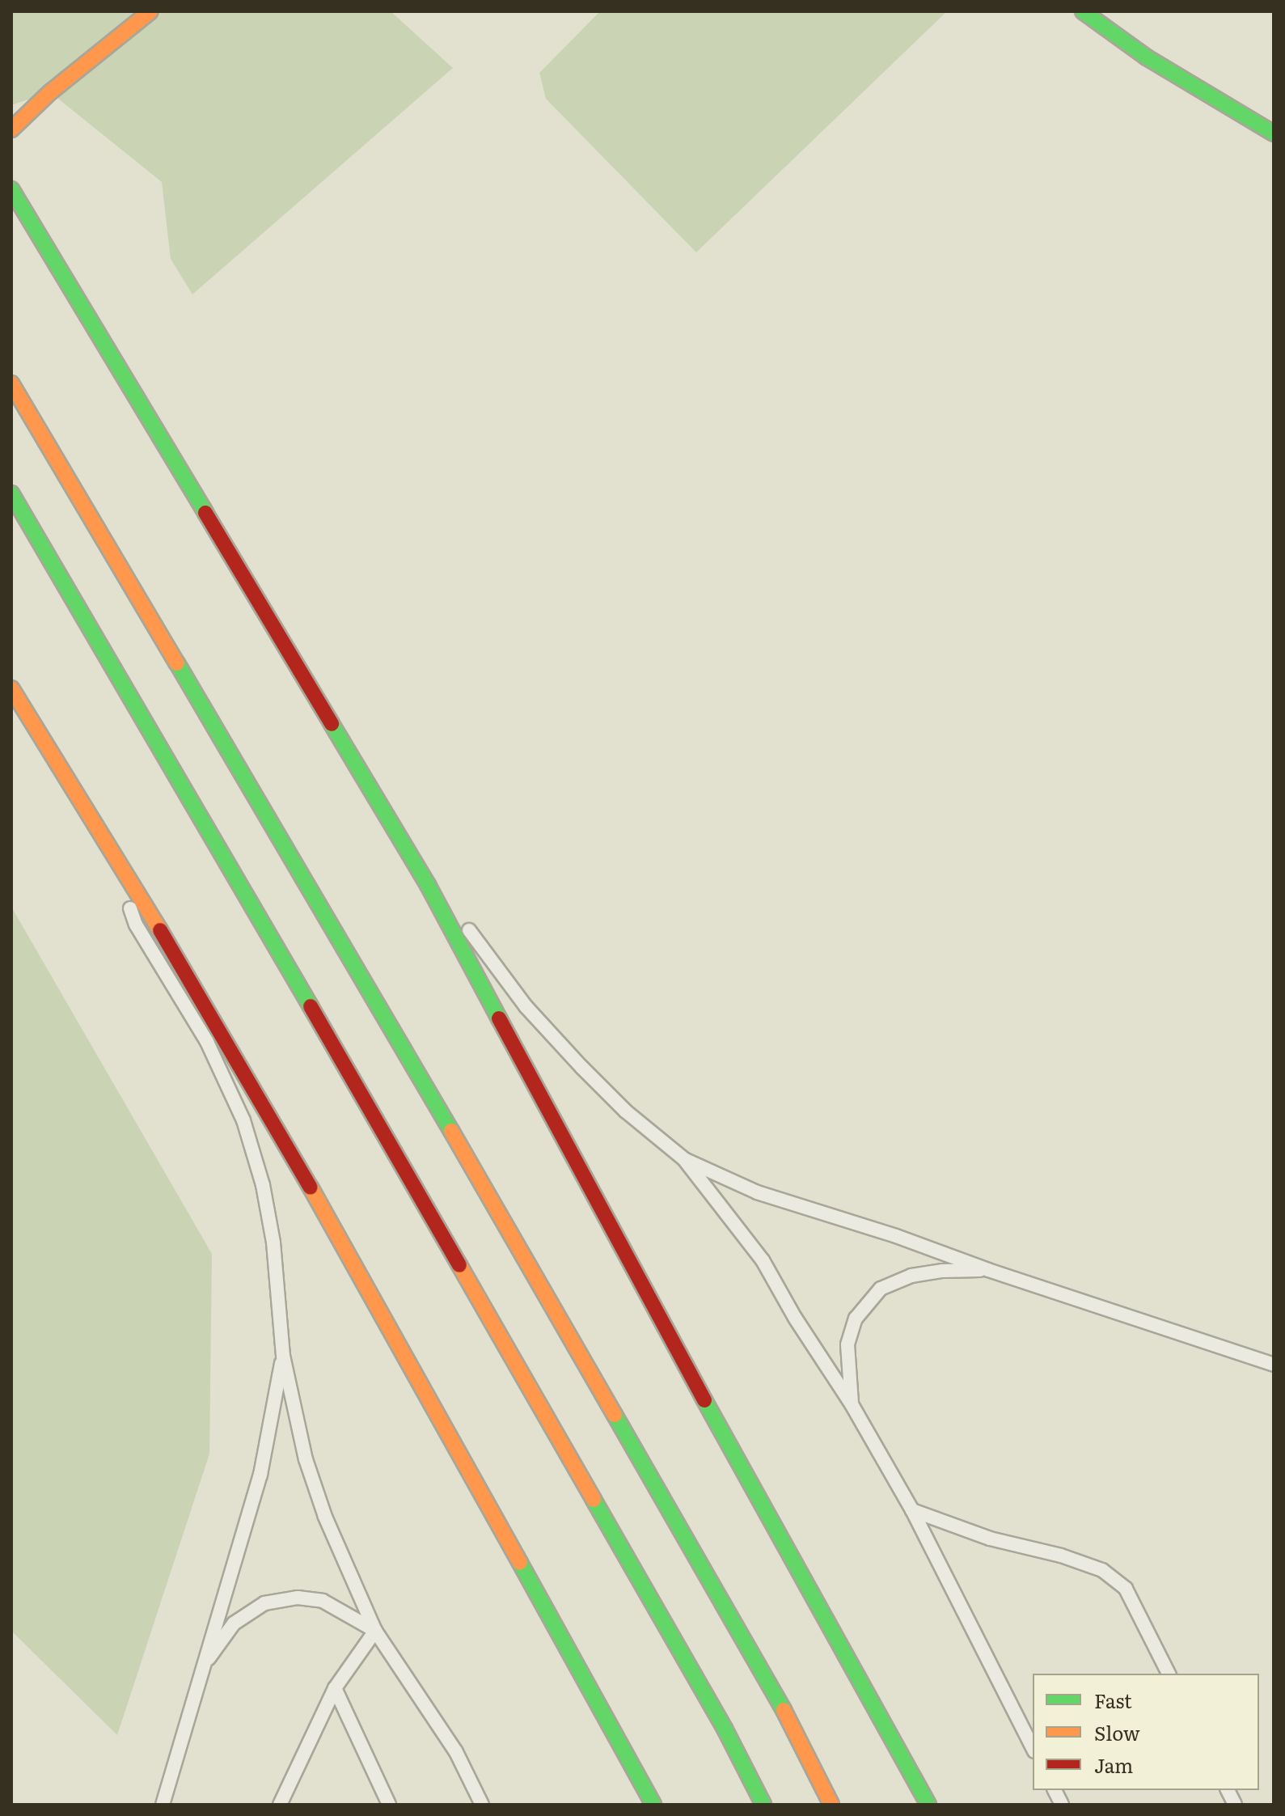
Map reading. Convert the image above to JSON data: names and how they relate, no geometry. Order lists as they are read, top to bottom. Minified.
{"legend":["Fast","Slow","Jam"]}
